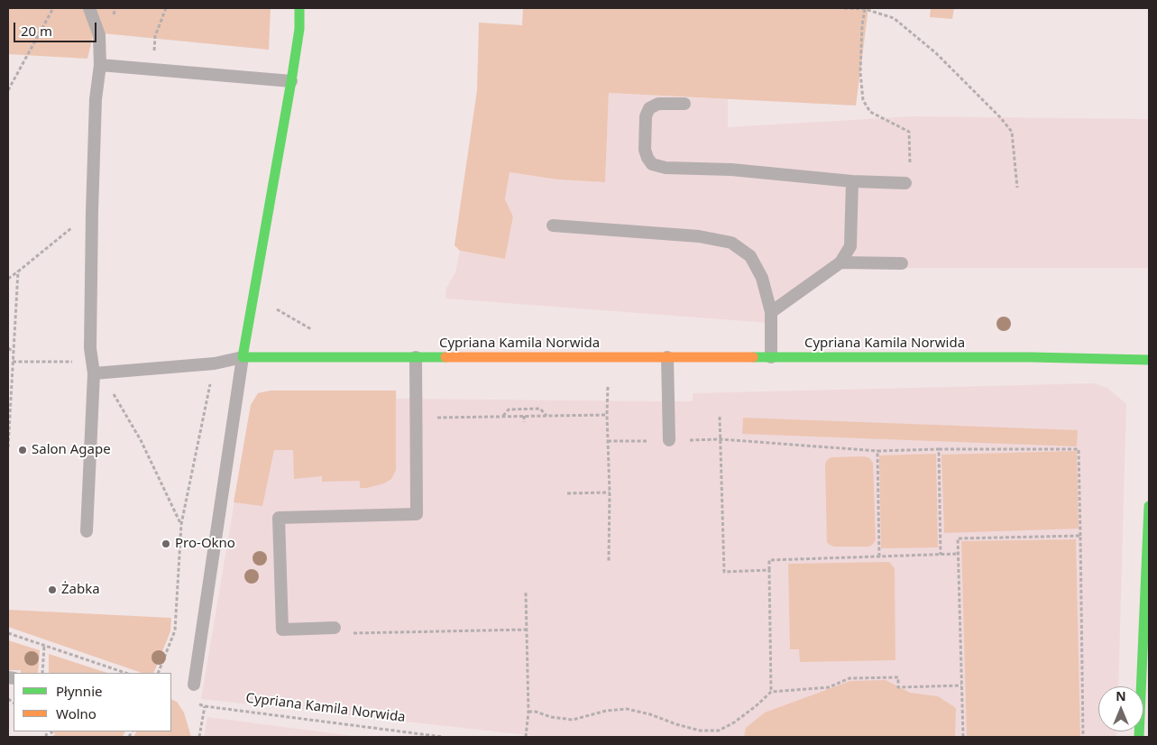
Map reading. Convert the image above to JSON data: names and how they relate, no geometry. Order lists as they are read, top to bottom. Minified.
{"streets":{"street":["Cypriana Kamila Norwida"]},"places":["Salon Agape","Pro-Okno","Żabka"],"legend":["Płynnie","Wolno"],"scale_bar":"20 m","north":"top"}
